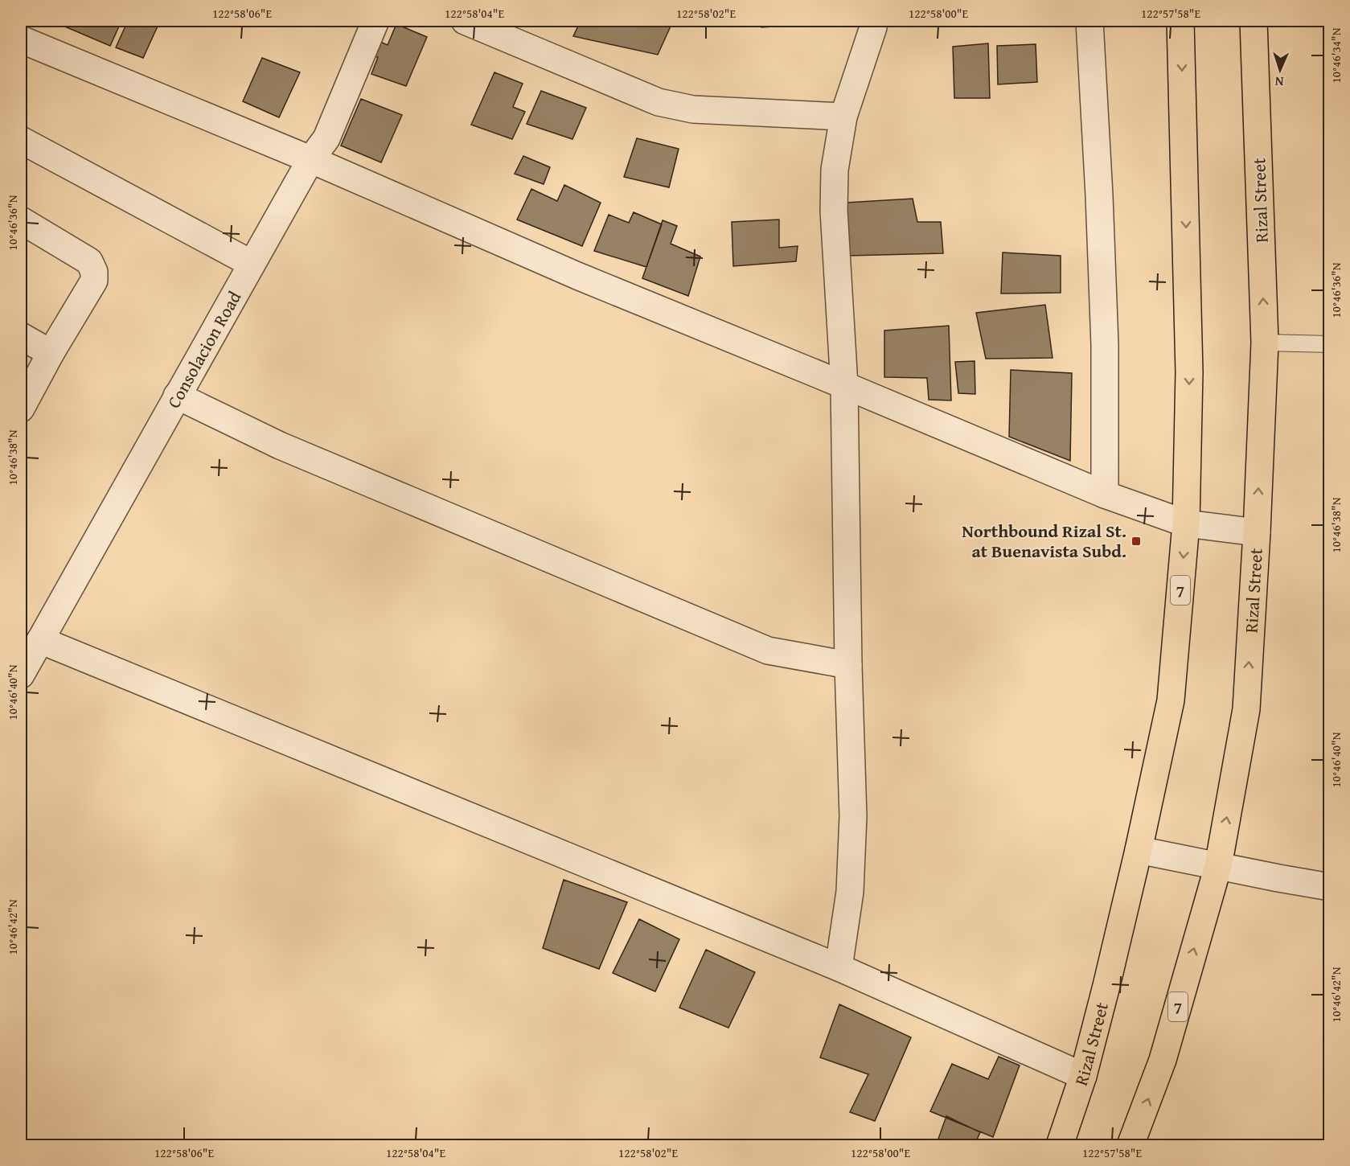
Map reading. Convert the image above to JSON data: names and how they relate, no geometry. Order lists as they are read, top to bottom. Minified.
{"streets":{"main road":["Rizal Street","7"],"street":["Consolacion Road"]},"places":{"transit":["Northbound Rizal St. at Buenavista Subd."]},"north":"bottom","coordinates":["122°58'06\"E","122°58'04\"E","122°58'02\"E","122°58'00\"E","122°57'58\"E","10°46'34\"N","10°46'36\"N","10°46'38\"N","10°46'40\"N","10°46'42\"N"]}
